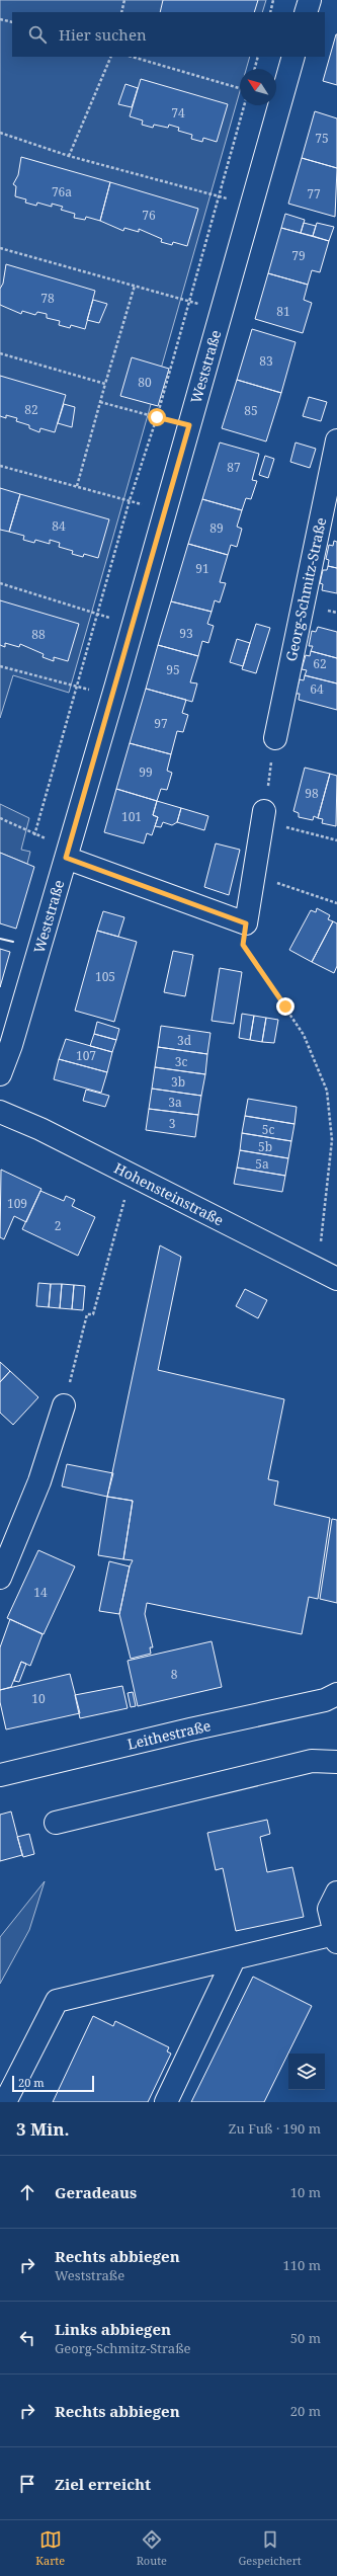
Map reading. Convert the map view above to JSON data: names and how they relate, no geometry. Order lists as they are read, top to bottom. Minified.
{"streets":{"street":["Weststraße","Georg-Schmitz-Straße","Hohensteinstraße","Leithestraße"]},"house_numbers":["74","75","76a","77","76","79","78","81","83","80","82","85","87","84","89","91","93","88","62","95","64","97","99","98","101","105","3d","107","3c","3b","3a","3","5c","5b","5a","109","2","14","8","10"],"scale_bar":"20 m","north":"top left","page":{"search":"Hier suchen","scale":"20 m","heading":["3 Min.","Zu Fuß · 190 m"],"list":[["Geradeaus","10 m"],["Rechts abbiegen","Weststraße","110 m"],["Links abbiegen","Georg-Schmitz-Straße","50 m"],["Rechts abbiegen","20 m"],"Ziel erreicht"],"nav":["Karte","Route","Gespeichert"]}}
